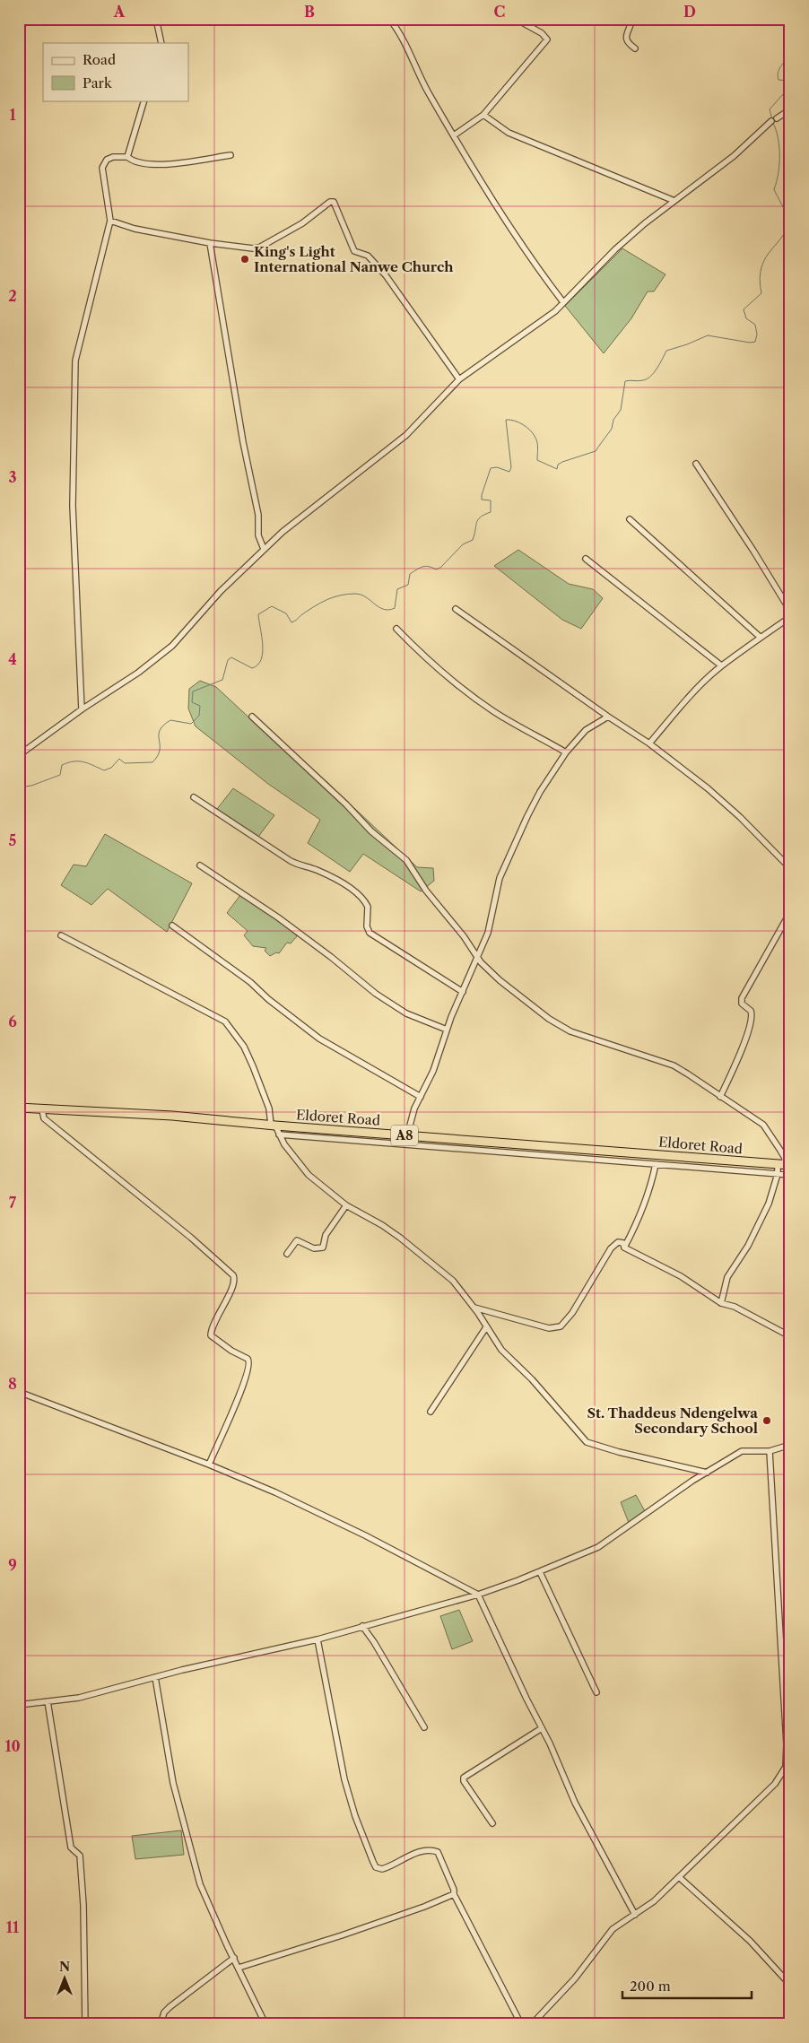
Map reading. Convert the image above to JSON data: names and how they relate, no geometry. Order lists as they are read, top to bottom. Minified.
{"streets":{"highway":["Eldoret Road","A8"]},"places":["King's Light International Nanwe Church","St. Thaddeus Ndengelwa Secondary School"],"legend":["Road","Park"],"scale_bar":"200 m","north":"top","grid":{"columns":["A","B","C","D"],"rows":["1","2","3","4","5","6","7","8","9","10","11"]}}
